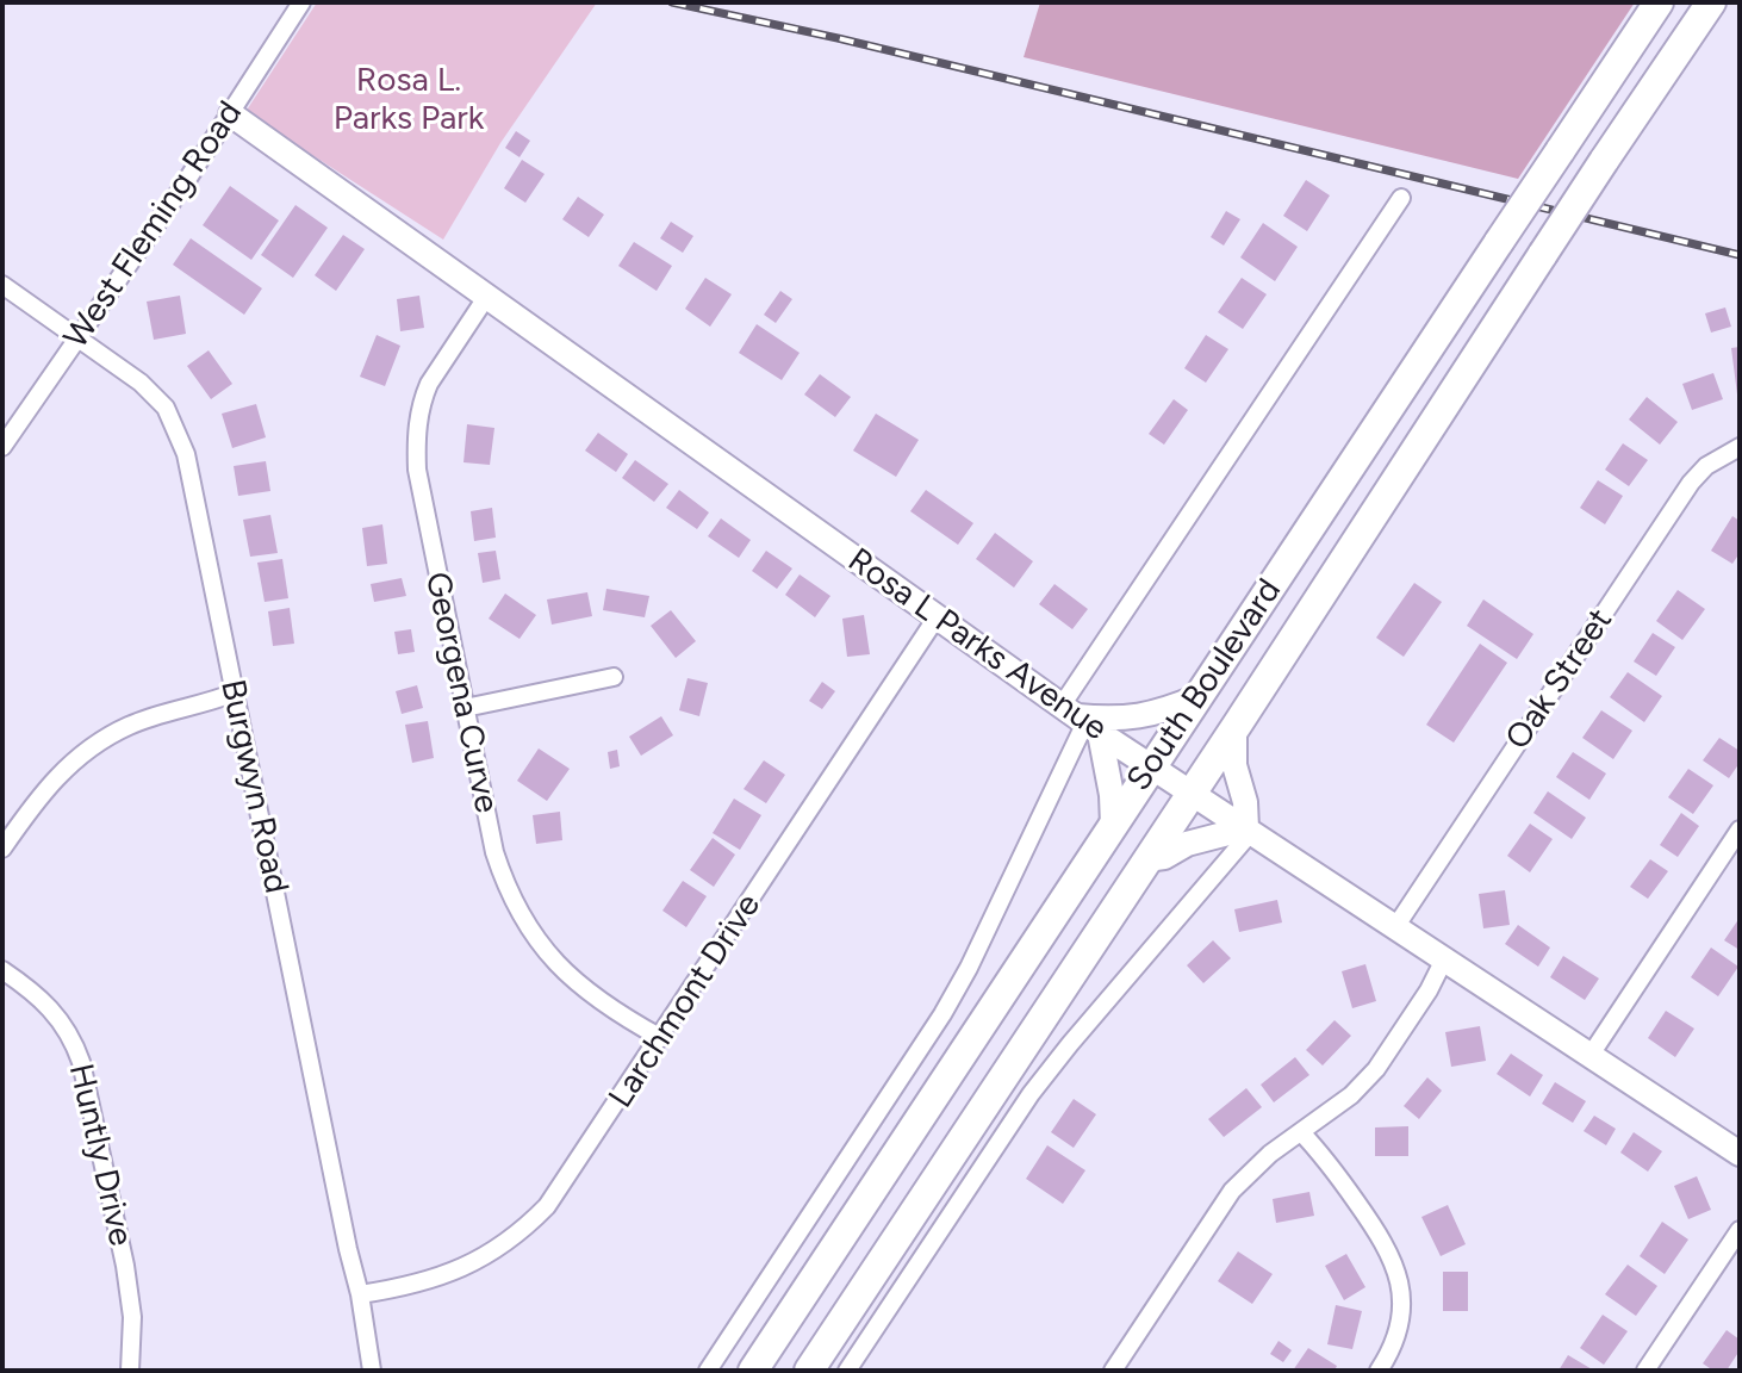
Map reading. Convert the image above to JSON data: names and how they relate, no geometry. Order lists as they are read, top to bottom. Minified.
{"streets":{"highway":["South Boulevard"],"street":["West Fleming Road","Rosa L Parks Avenue","Oak Street","Georgena Curve","Burgwyn Road","Larchmont Drive","Huntly Drive"]},"crossings":[["West Fleming Road","Rosa L Parks Avenue"],["West Fleming Road","Burgwyn Road"],["Rosa L Parks Avenue","Oak Street"],["Rosa L Parks Avenue","South Boulevard"],["Rosa L Parks Avenue","Georgena Curve"],["Rosa L Parks Avenue","Larchmont Drive"],["Georgena Curve","Larchmont Drive"],["Burgwyn Road","Larchmont Drive"]],"parks":["Rosa L. Parks Park"]}
